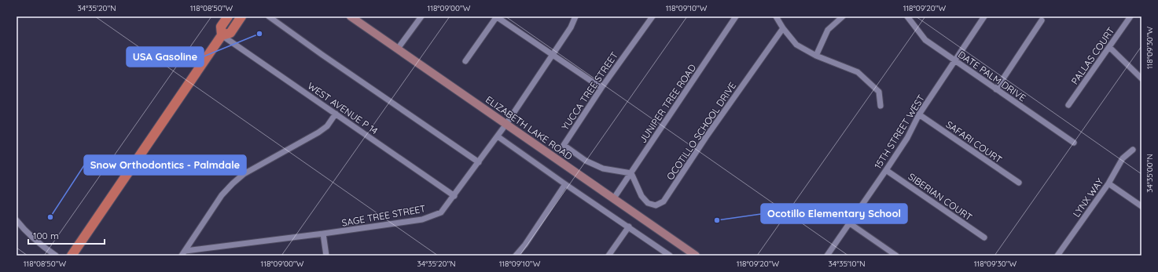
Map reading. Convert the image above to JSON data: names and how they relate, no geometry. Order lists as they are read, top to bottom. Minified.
{"streets":{"main road":["ELIZABETH LAKE ROAD"],"street":["PALLAS COURT","DATE PALM DRIVE","YUCCA TREE STREET","JUNIPER TREE ROAD","WEST AVENUE P 14","OCOTILLO SCHOOL DRIVE","15TH STREET WEST","SAFARI COURT","SIBERIAN COURT","LYNX WAY","SAGE TREE STREET"]},"crossings":[["DATE PALM DRIVE","15TH STREET WEST"],["YUCCA TREE STREET","JUNIPER TREE ROAD"],["YUCCA TREE STREET","OCOTILLO SCHOOL DRIVE"],["JUNIPER TREE ROAD","ELIZABETH LAKE ROAD"],["JUNIPER TREE ROAD","OCOTILLO SCHOOL DRIVE"],["WEST AVENUE P 14","SAGE TREE STREET"],["ELIZABETH LAKE ROAD","SAGE TREE STREET"],["15TH STREET WEST","SAFARI COURT"],["15TH STREET WEST","SIBERIAN COURT"]],"places":["USA Gasoline","Snow Orthodontics - Palmdale","Ocotillo Elementary School"],"scale_bar":"100 m","coordinates":["34°35'20\"N","118°08'50\"W","118°09'00\"W","118°09'10\"W","118°09'20\"W","118°09'30\"W","34°35'00\"N","34°35'10\"N"]}
